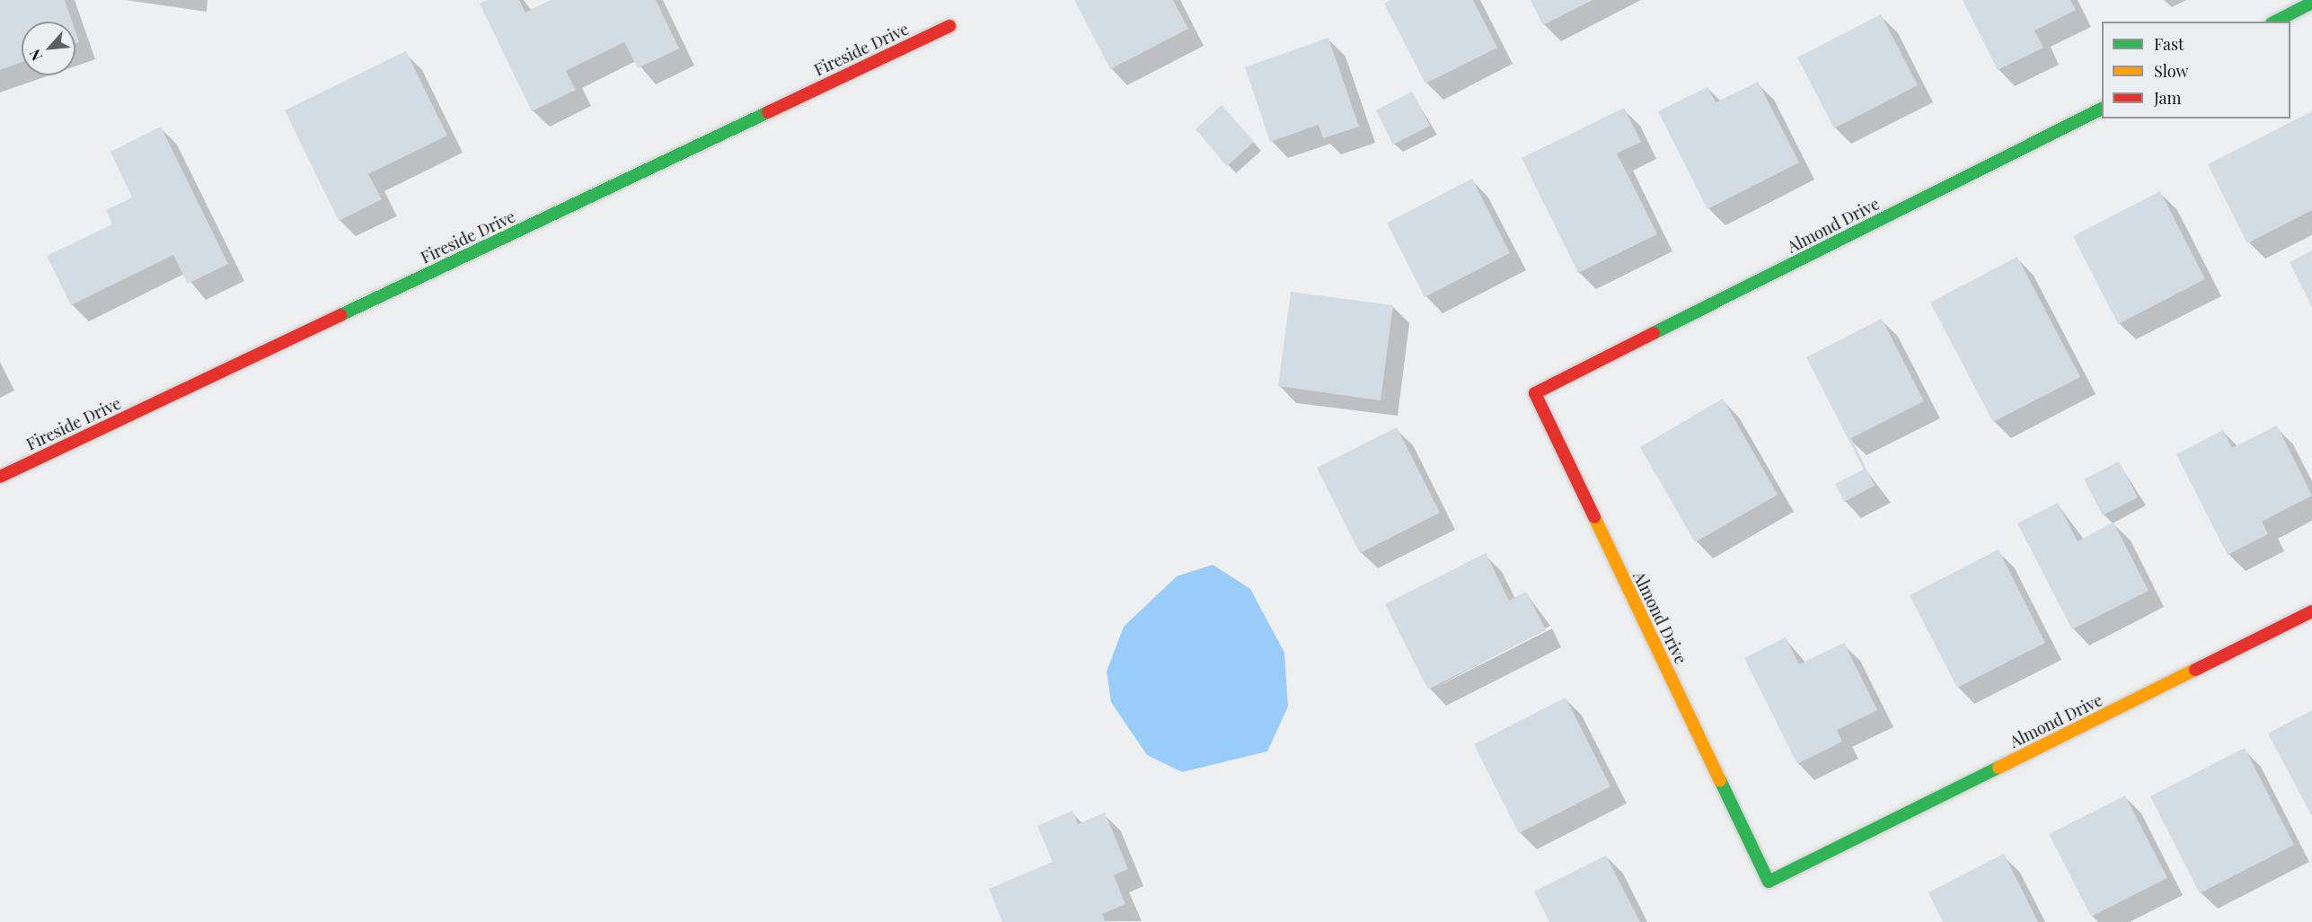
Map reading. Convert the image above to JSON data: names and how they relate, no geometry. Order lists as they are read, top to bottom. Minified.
{"streets":{"street":["Fireside Drive","Almond Drive"]},"legend":["Fast","Slow","Jam"],"north":"bottom left"}
